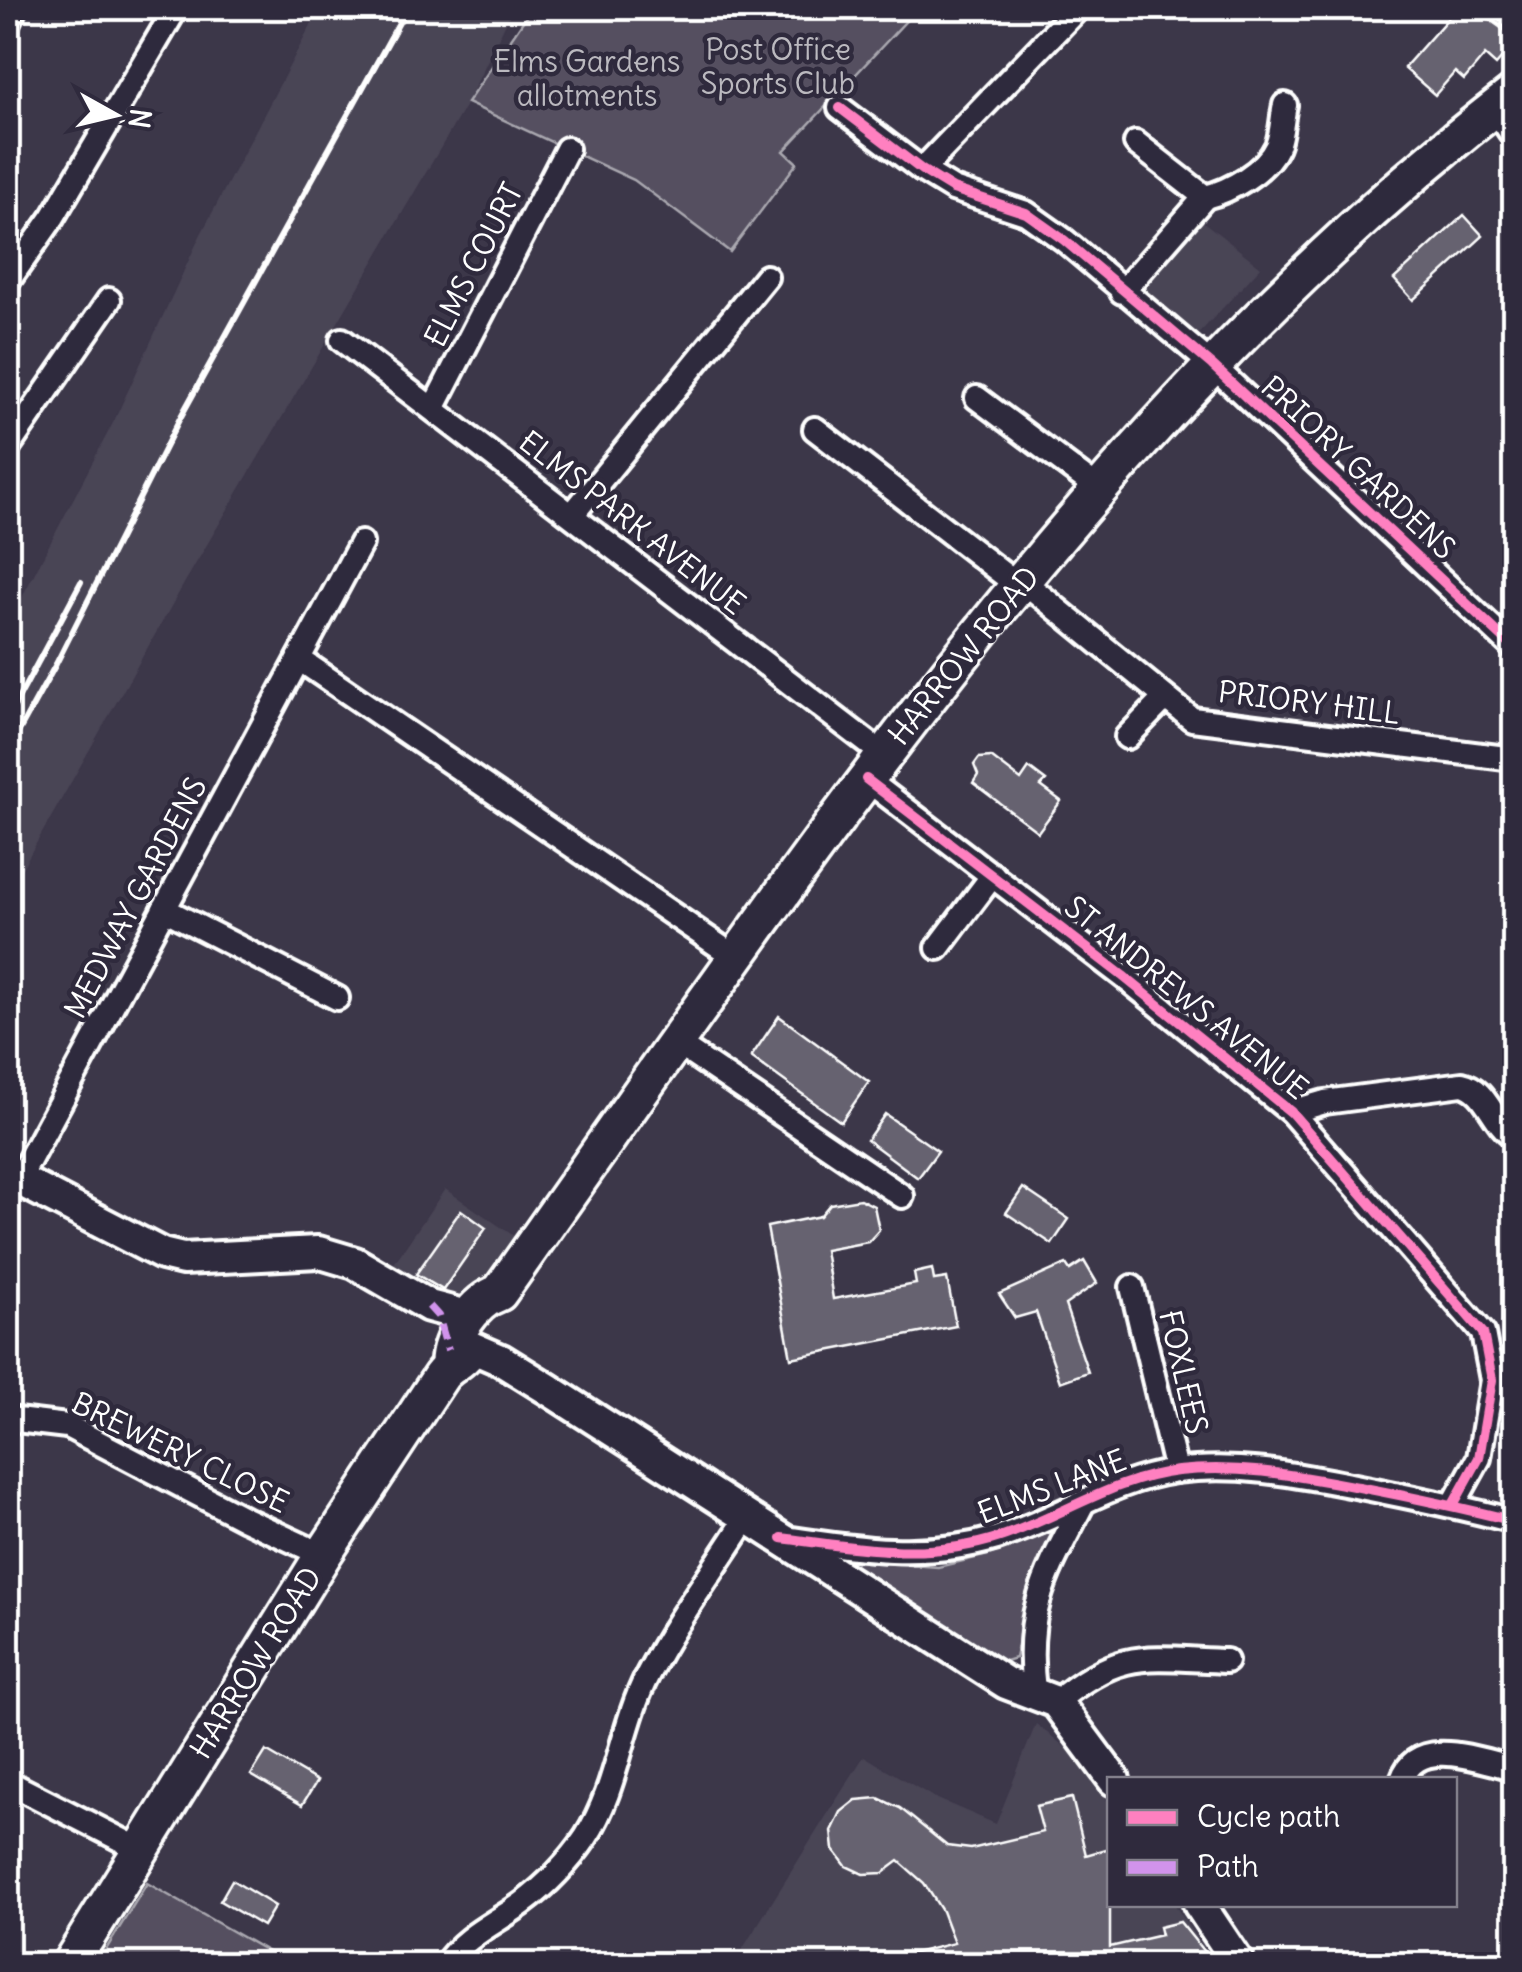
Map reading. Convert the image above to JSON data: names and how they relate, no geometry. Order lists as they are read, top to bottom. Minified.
{"streets":{"main road":["HARROW ROAD"],"street":["ELMS COURT","PRIORY GARDENS","ELMS PARK AVENUE","PRIORY HILL","MEDWAY GARDENS","ST ANDREWS AVENUE","FOXLEES","BREWERY CLOSE","ELMS LANE"]},"crossings":[["ELMS COURT","ELMS PARK AVENUE"],["PRIORY GARDENS","HARROW ROAD"],["ELMS PARK AVENUE","HARROW ROAD"],["ELMS PARK AVENUE","ST ANDREWS AVENUE"],["HARROW ROAD","PRIORY HILL"],["HARROW ROAD","ST ANDREWS AVENUE"],["HARROW ROAD","BREWERY CLOSE"],["HARROW ROAD","ELMS LANE"],["MEDWAY GARDENS","ELMS LANE"],["ST ANDREWS AVENUE","ELMS LANE"],["FOXLEES","ELMS LANE"]],"parks":["Post Office Sports Club","Elms Gardens allotments"],"legend":["Cycle path","Path"],"north":"right"}
